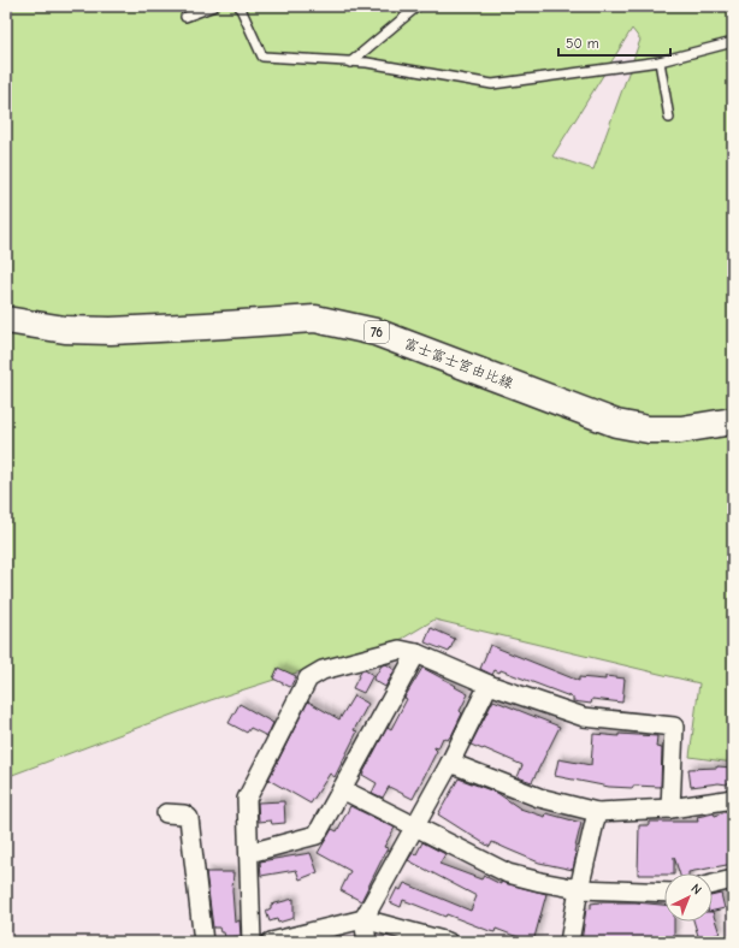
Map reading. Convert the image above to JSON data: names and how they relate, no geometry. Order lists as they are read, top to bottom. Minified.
{"streets":{"main road":["76","富士富士宮由比線"]},"scale_bar":"50 m","north":"top right"}
